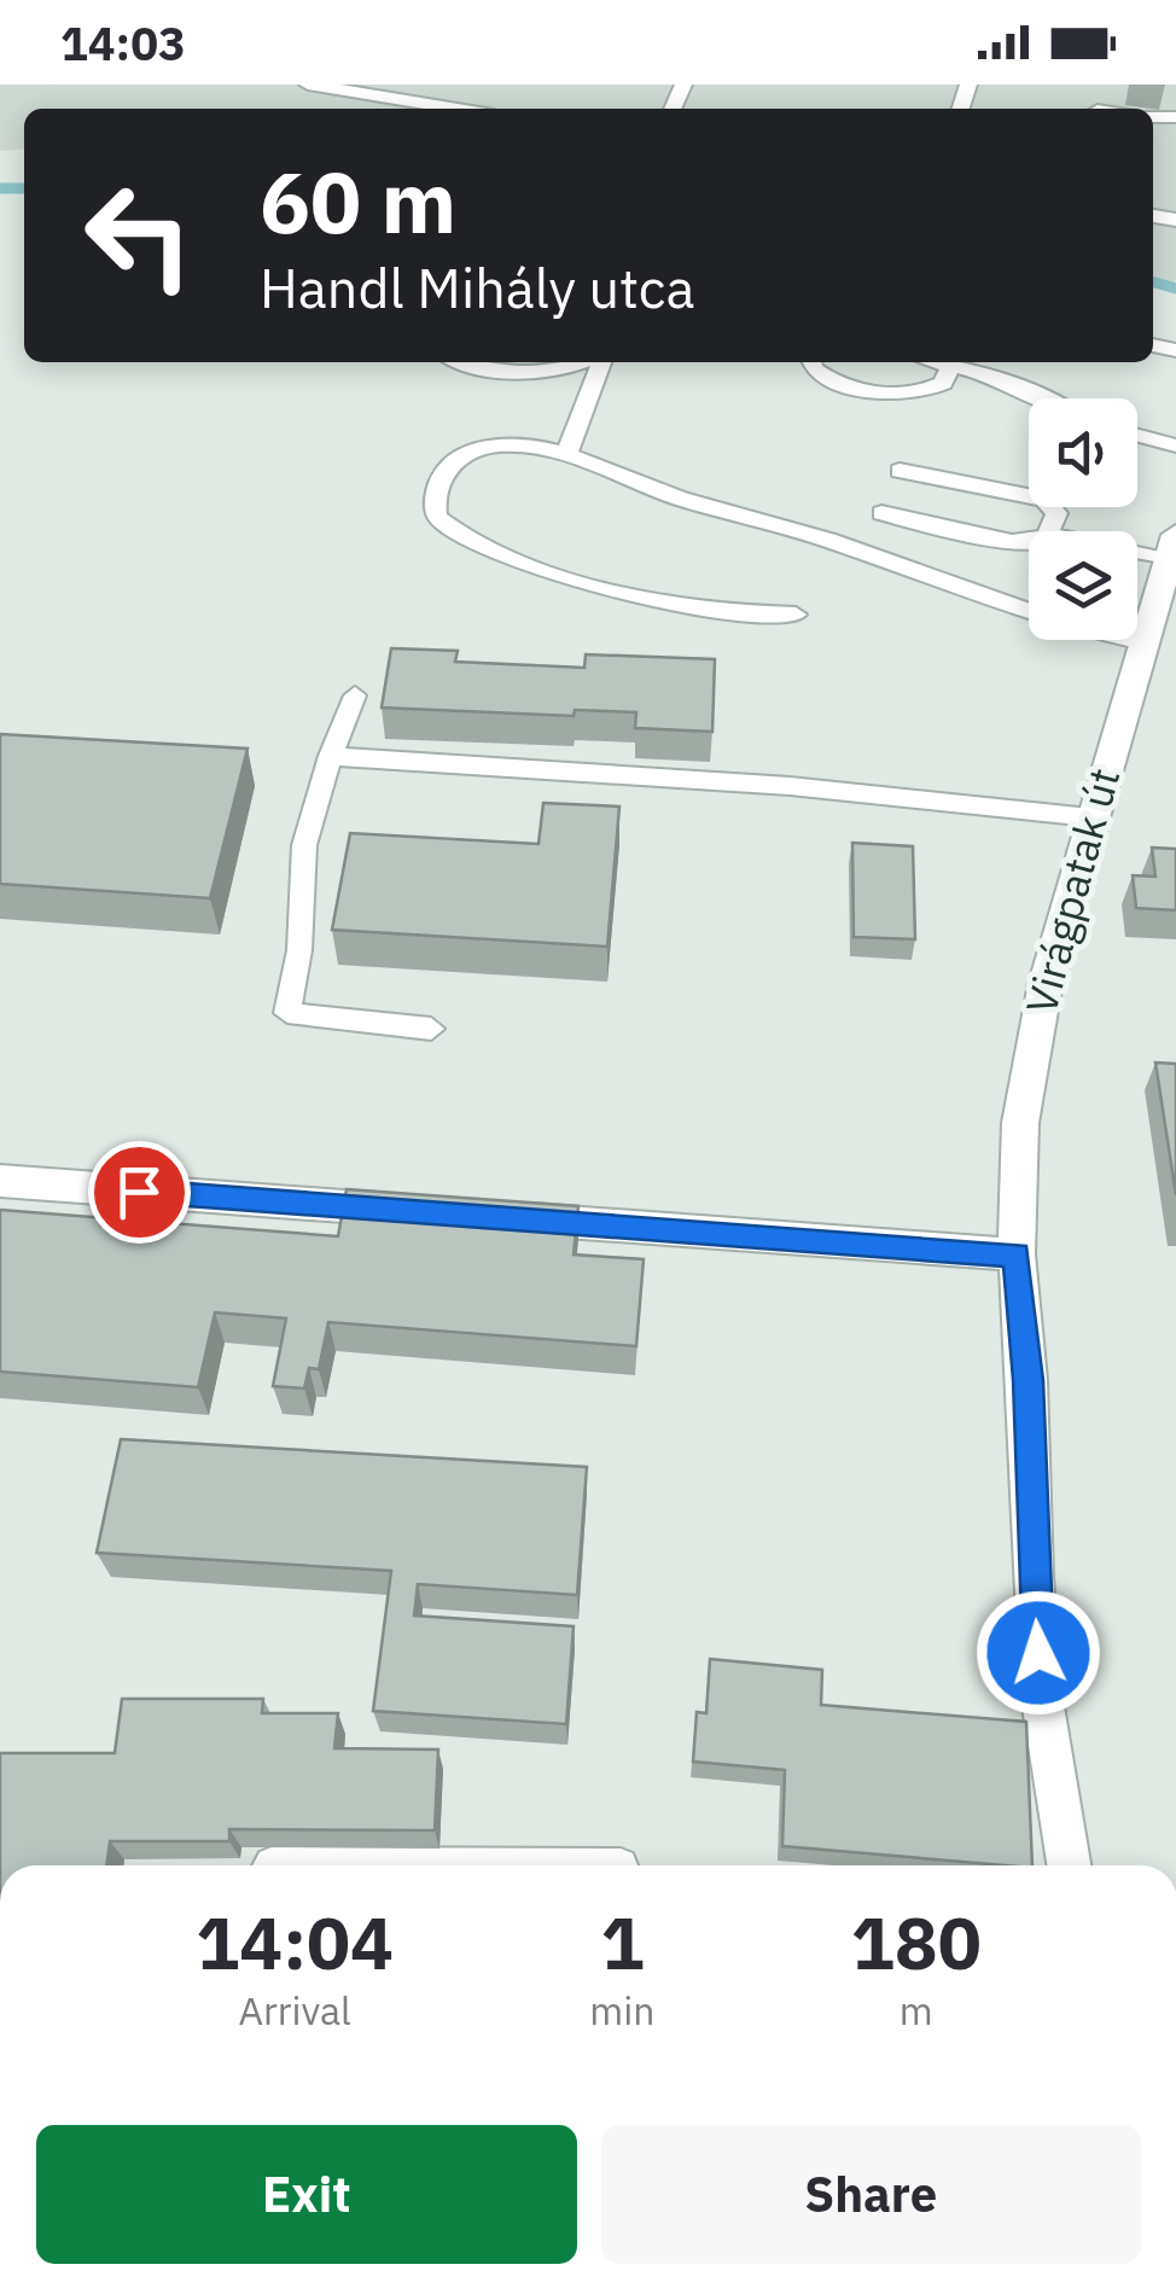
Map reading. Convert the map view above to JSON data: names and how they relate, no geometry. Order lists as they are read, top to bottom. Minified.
{"streets":{"street":["Virágpatak út"]},"page":{"status":"14:03","turn":["60 m","Handl Mihály utca"],"eta":["14:04","Arrival","1","min","180","m"],"buttons":["Exit","Share"]}}
